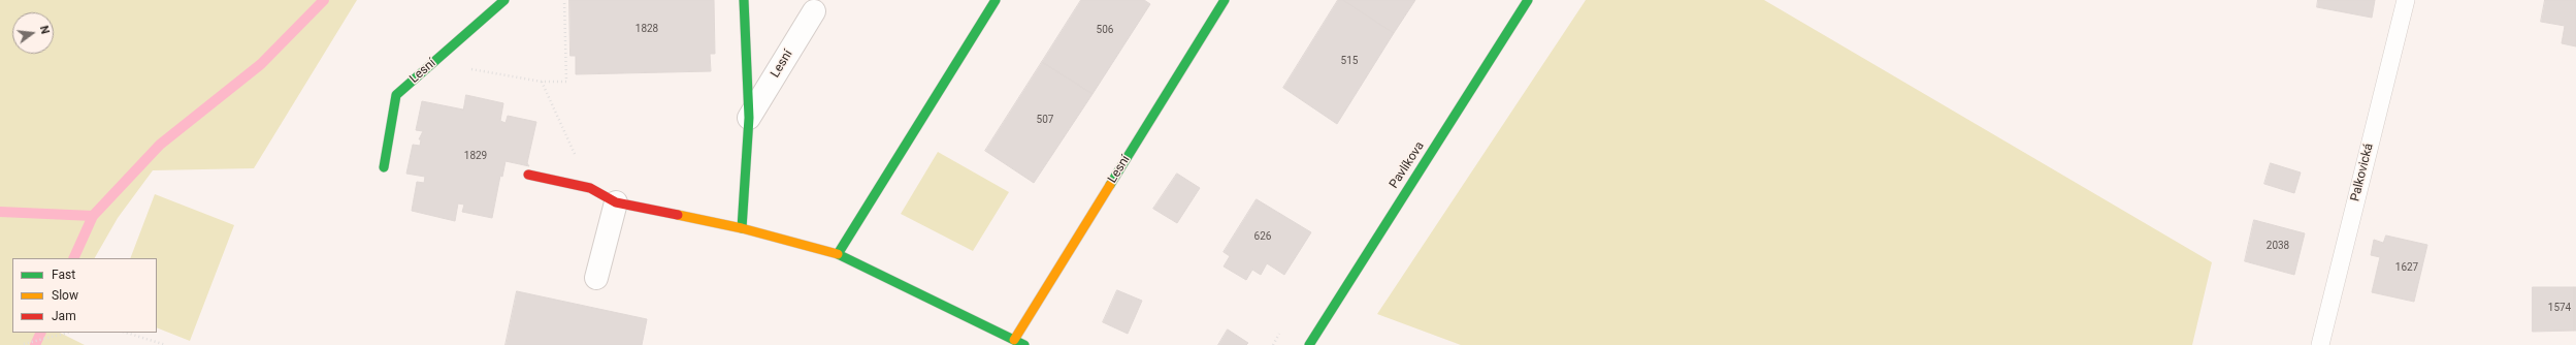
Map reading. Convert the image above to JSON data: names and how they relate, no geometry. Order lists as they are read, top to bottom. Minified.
{"streets":{"street":["Lesní","Pavlíkova"],"lane":["Palkovická"]},"house_numbers":["1828","506","515","507","1829","626","2038","1627","1574"],"legend":["Fast","Slow","Jam"],"north":"right"}
